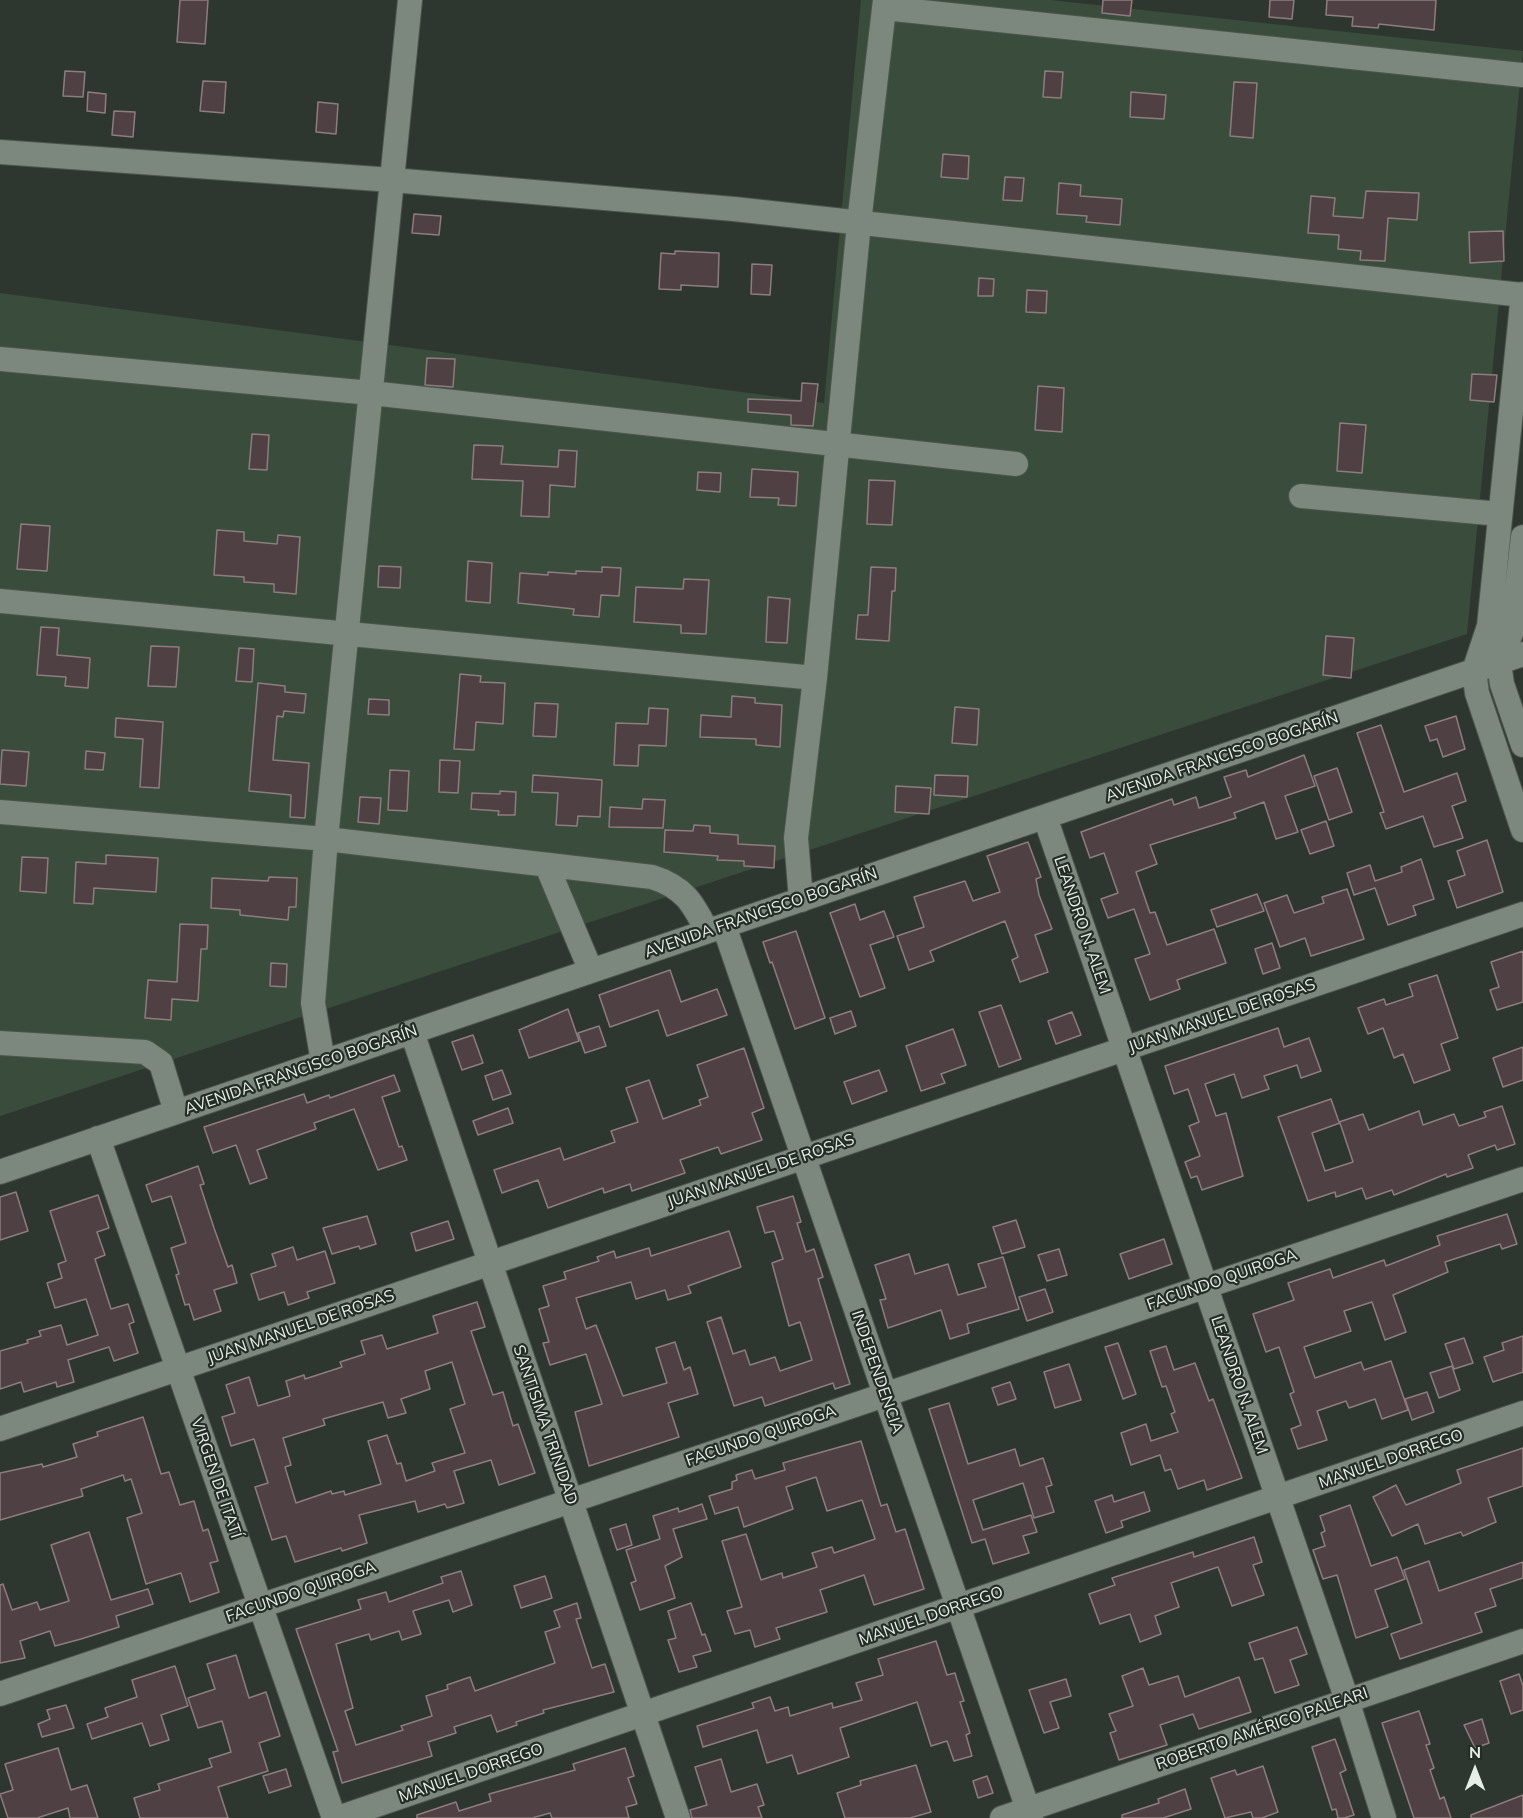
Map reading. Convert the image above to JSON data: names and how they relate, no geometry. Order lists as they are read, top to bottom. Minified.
{"streets":{"street":["AVENIDA FRANCISCO BOGARÍN","LEANDRO N. ALEM","JUAN MANUEL DE ROSAS","FACUNDO QUIROGA","INDEPENDENCIA","SANTISIMA TRINIDAD","MANUEL DORREGO","VIRGEN DE ITATÍ","ROBERTO AMÉRICO PALEARI"]},"crossings":[["AVENIDA FRANCISCO BOGARÍN","LEANDRO N. ALEM"],["AVENIDA FRANCISCO BOGARÍN","INDEPENDENCIA"],["AVENIDA FRANCISCO BOGARÍN","SANTISIMA TRINIDAD"],["AVENIDA FRANCISCO BOGARÍN","VIRGEN DE ITATÍ"],["LEANDRO N. ALEM","JUAN MANUEL DE ROSAS"],["LEANDRO N. ALEM","FACUNDO QUIROGA"],["LEANDRO N. ALEM","MANUEL DORREGO"],["LEANDRO N. ALEM","ROBERTO AMÉRICO PALEARI"],["JUAN MANUEL DE ROSAS","INDEPENDENCIA"],["JUAN MANUEL DE ROSAS","SANTISIMA TRINIDAD"],["JUAN MANUEL DE ROSAS","VIRGEN DE ITATÍ"],["FACUNDO QUIROGA","INDEPENDENCIA"],["FACUNDO QUIROGA","SANTISIMA TRINIDAD"],["FACUNDO QUIROGA","VIRGEN DE ITATÍ"],["INDEPENDENCIA","MANUEL DORREGO"],["INDEPENDENCIA","ROBERTO AMÉRICO PALEARI"],["SANTISIMA TRINIDAD","MANUEL DORREGO"]],"north":"top"}
